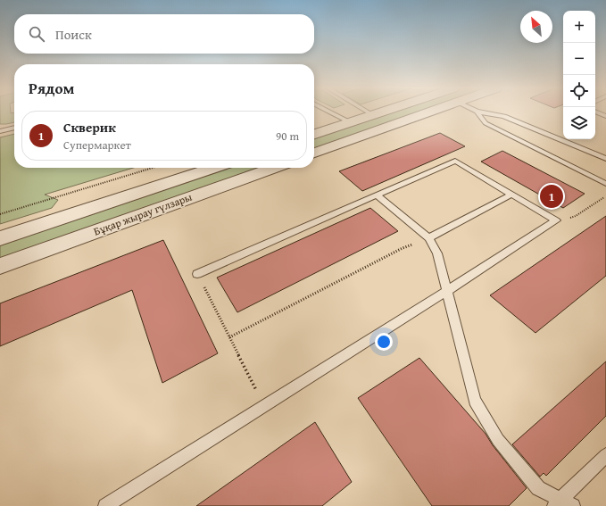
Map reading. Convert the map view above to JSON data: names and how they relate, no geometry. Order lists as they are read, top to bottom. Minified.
{"streets":{"street":["Бұқар жырау гүлзары"]},"north":"top left","page":{"map_buttons":["+","−"],"search":"Поиск","heading":"Рядом","list":[{"mark":"1","name":"Скверик","note":"Супермаркет","value":"90 m"}],"pins":"1"}}
